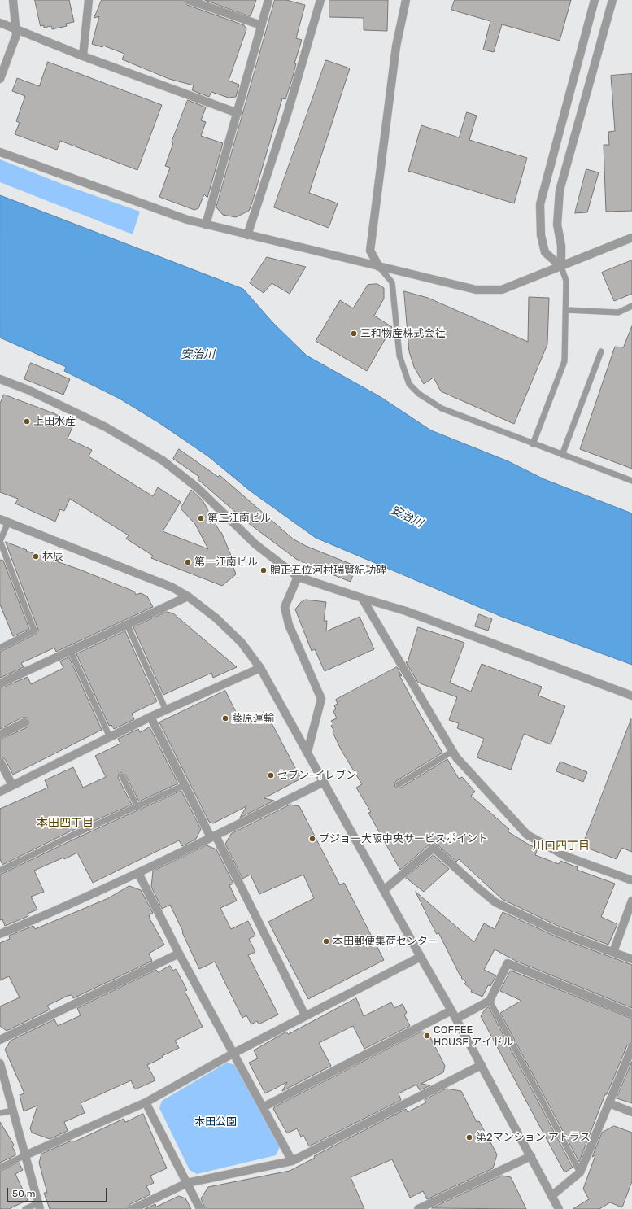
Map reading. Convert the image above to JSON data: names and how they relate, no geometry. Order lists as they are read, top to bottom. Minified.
{"districts":["本田四丁目","川口四丁目"],"water":["安治川"],"parks":["本田公園"],"places":["三和物産株式会社","上田水産","第二江南ビル","林辰","第一江南ビル","贈正五位河村瑞賢紀功碑","藤原運輸","セブン-イレブン","プジョー大阪中央サービスポイント","本田郵便集荷センター","COFFEE HOUSE アイドル","第2マンション アトラス"],"scale_bar":"50 m"}
